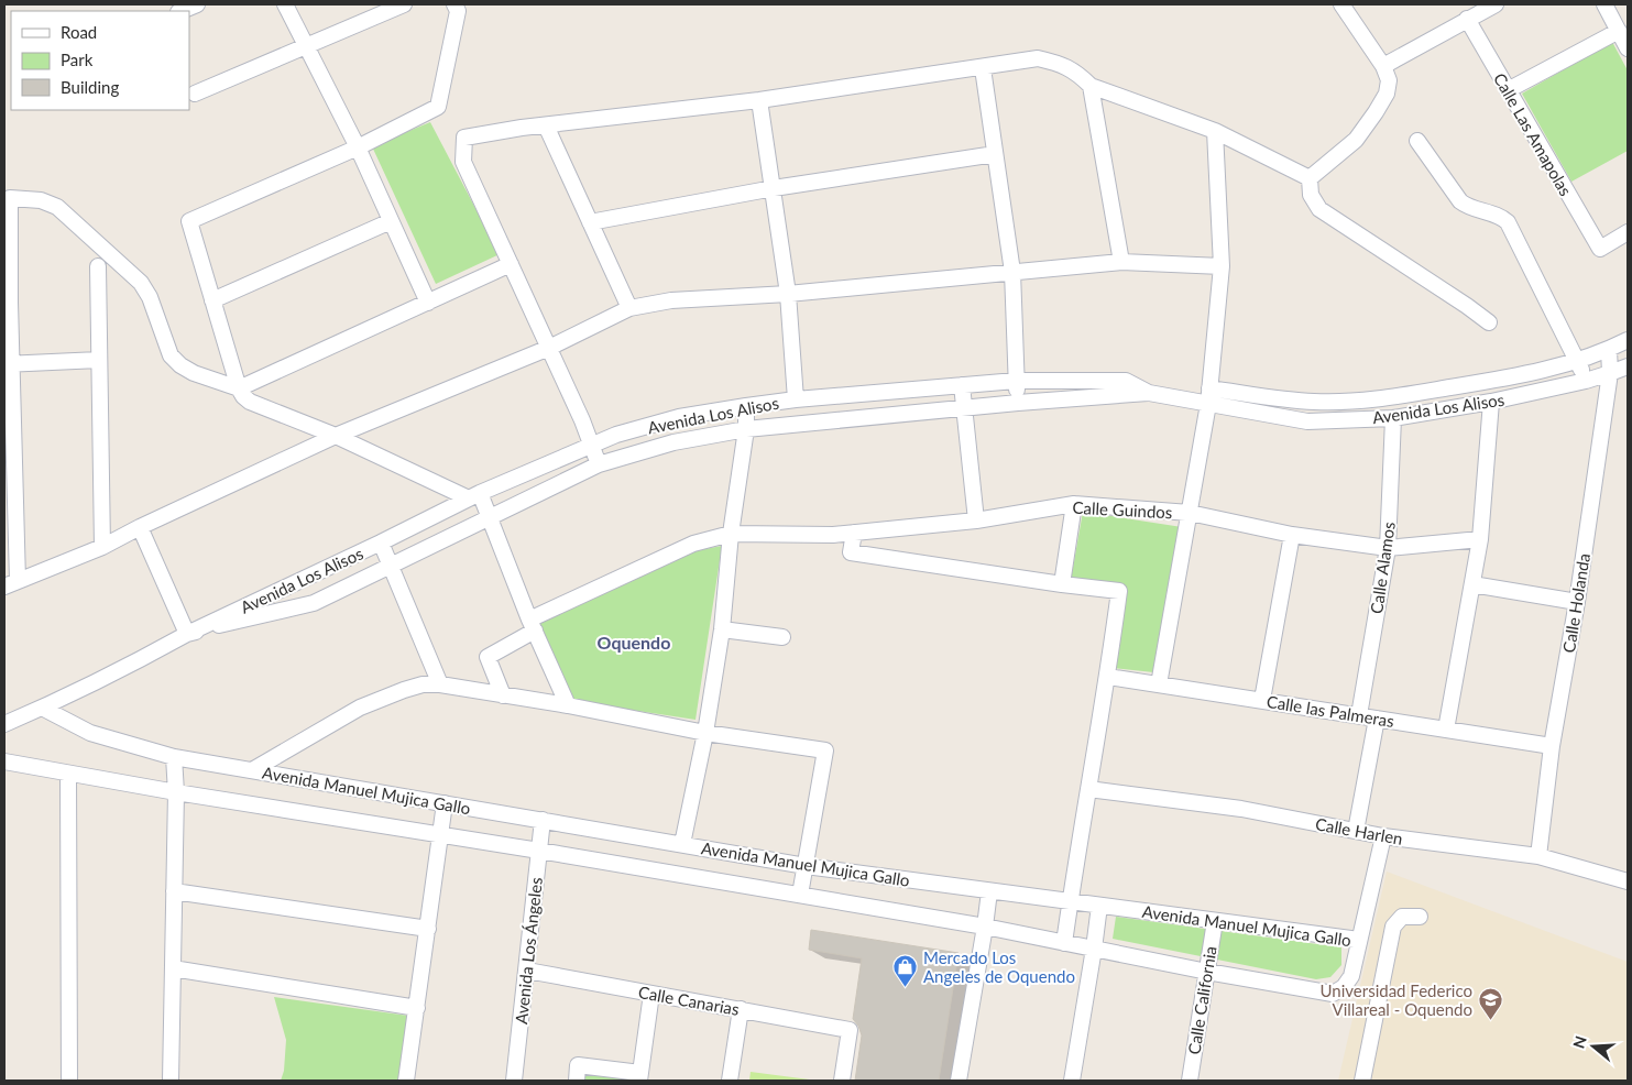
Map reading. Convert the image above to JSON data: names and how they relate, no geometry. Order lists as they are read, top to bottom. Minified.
{"streets":{"street":["Calle Las Amapolas","Avenida Los Alisos","Calle Guindos","Calle Alamos","Calle Holanda","Calle las Palmeras","Avenida Manuel Mujica Gallo","Calle Harlen","Avenida Los Ángeles","Calle Canarias","Calle California"]},"crossings":[["Avenida Los Alisos","Calle Alamos"],["Avenida Los Alisos","Calle Holanda"],["Avenida Los Alisos","Avenida Manuel Mujica Gallo"],["Calle Guindos","Calle Alamos"],["Calle Alamos","Calle las Palmeras"],["Calle Holanda","Calle las Palmeras"],["Calle Holanda","Calle Harlen"],["Avenida Manuel Mujica Gallo","Avenida Los Ángeles"],["Avenida Manuel Mujica Gallo","Calle California"],["Avenida Los Ángeles","Calle Canarias"]],"districts":["Oquendo"],"places":{"shop":["Mercado Los Angeles de Oquendo"],"school or university":["Universidad Federico Villareal - Oquendo"]},"legend":["Road","Park","Building"],"north":"left"}
